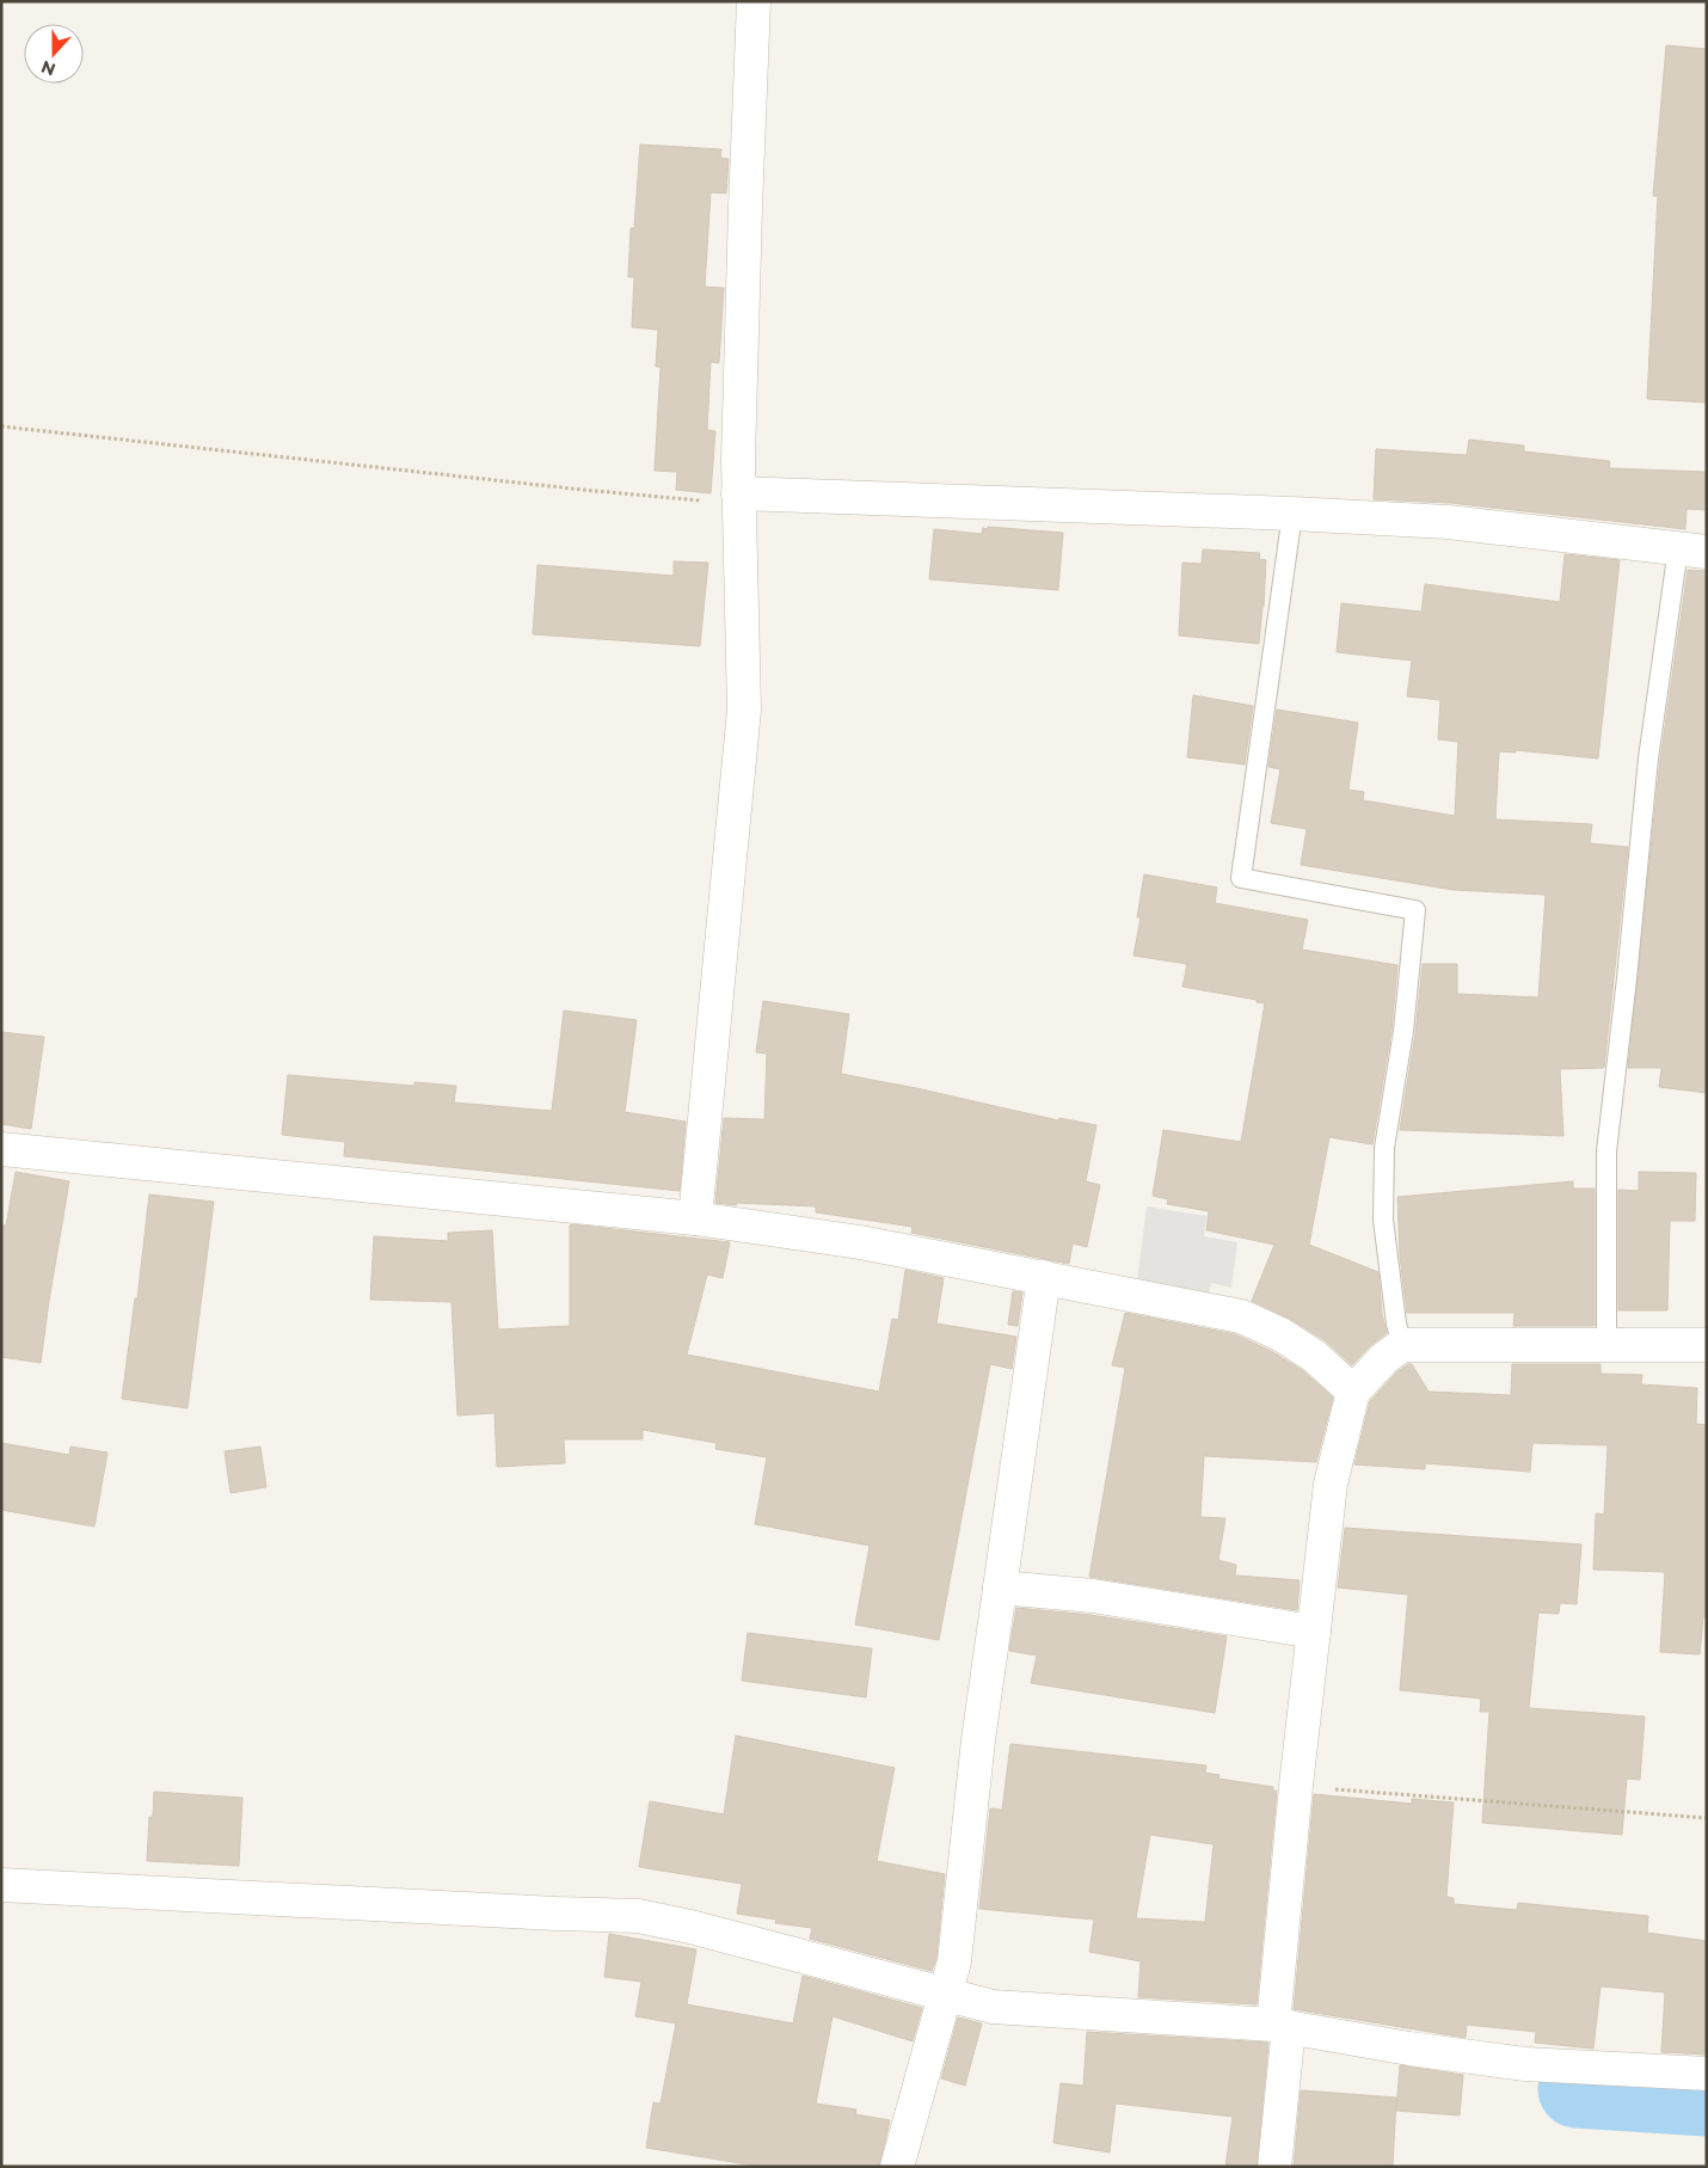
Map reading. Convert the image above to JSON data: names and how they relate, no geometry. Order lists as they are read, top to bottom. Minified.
{"north":"bottom"}
